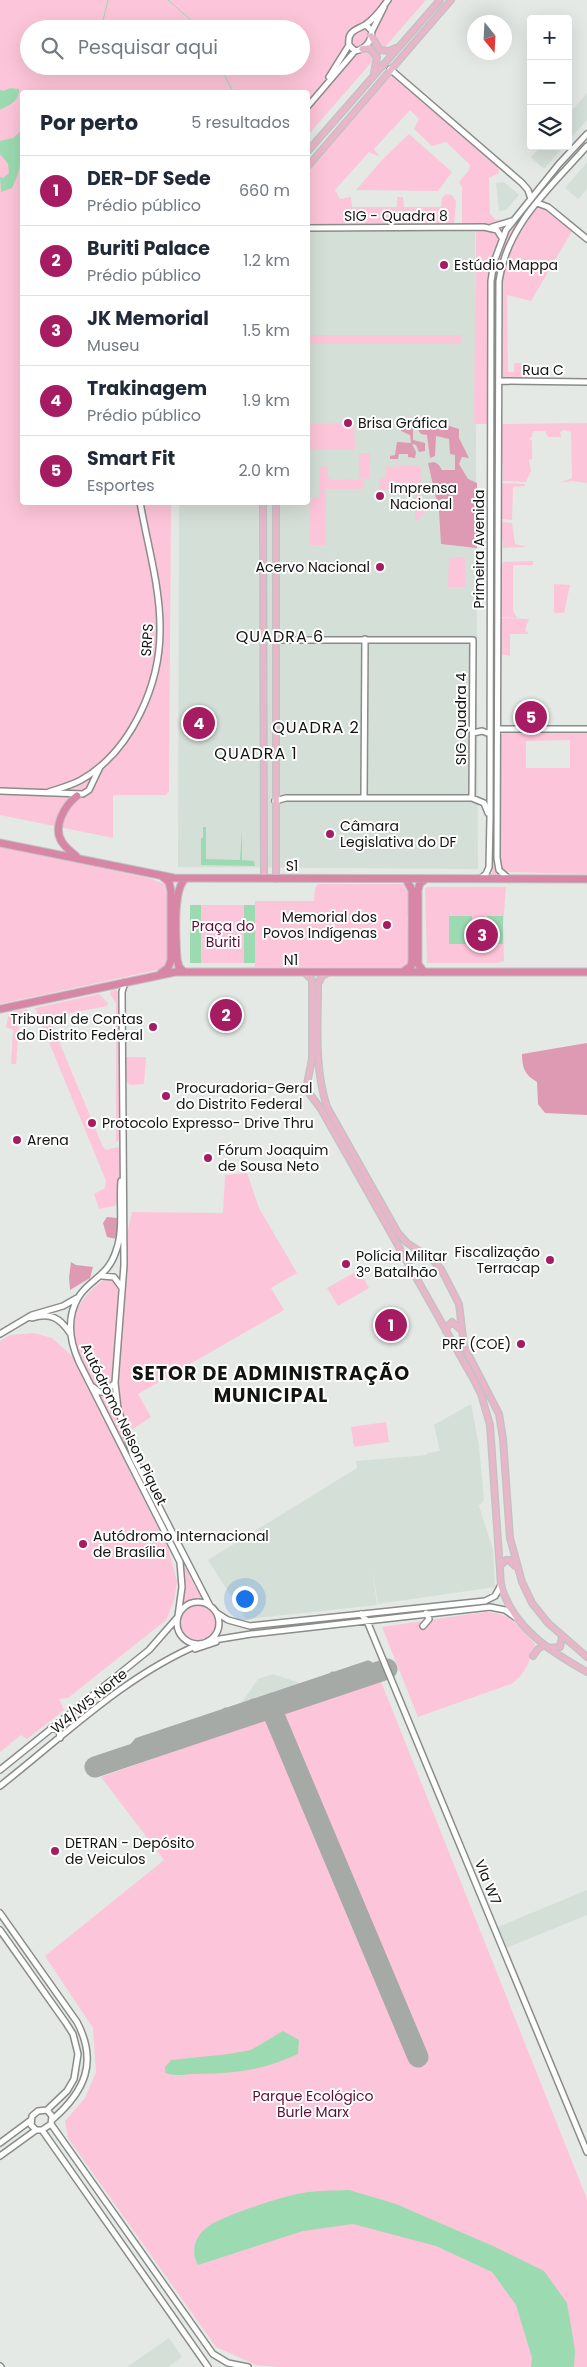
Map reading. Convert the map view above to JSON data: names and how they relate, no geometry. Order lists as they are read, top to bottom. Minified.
{"streets":{"highway":["S1","N1"],"main road":["SIG - Quadra 8","Rua C","Primeira Avenida","SRPS","SIG Quadra 4","Autódromo Nelson Piquet","W4/W5 Norte","Vla W7"]},"crossings":[["SIG - Quadra 8","Primeira Avenida"],["Rua C","Primeira Avenida"],["Primeira Avenida","S1"],["N1","Autódromo Nelson Piquet"],["Autódromo Nelson Piquet","W4/W5 Norte"]],"districts":["QUADRA 6","QUADRA 2","QUADRA 1","SETOR DE ADMINISTRAÇÃO MUNICIPAL"],"parks":["Praça do Buriti","Parque Ecológico Burle Marx"],"places":["Estúdio Mappa","Brisa Gráfica","Imprensa Nacional","Acervo Nacional","Câmara Legislativa do DF","Memorial dos Povos Indígenas","Tribunal de Contas do Distrito Federal","Procuradoria-Geral do Distrito Federal","Protocolo Expresso- Drive Thru","Arena","Fórum Joaquim de Sousa Neto","Fiscalização Terracap","Polícia Militar 3º Batalhão","PRF (COE)","Autódromo Internacional de Brasília","DETRAN - Depósito de Veiculos"],"north":"bottom","page":{"map_buttons":["+","−"],"search":"Pesquisar aqui","heading":["Por perto","5 resultados"],"list":[{"mark":"1","name":"DER-DF Sede","note":"Prédio público","value":"660 m"},{"mark":"2","name":"Buriti Palace","note":"Prédio público","value":"1.2 km"},{"mark":"3","name":"JK Memorial","note":"Museu","value":"1.5 km"},{"mark":"4","name":"Trakinagem","note":"Prédio público","value":"1.9 km"},{"mark":"5","name":"Smart Fit","note":"Esportes","value":"2.0 km"}],"pins":["5","4","3","2","1"]}}
